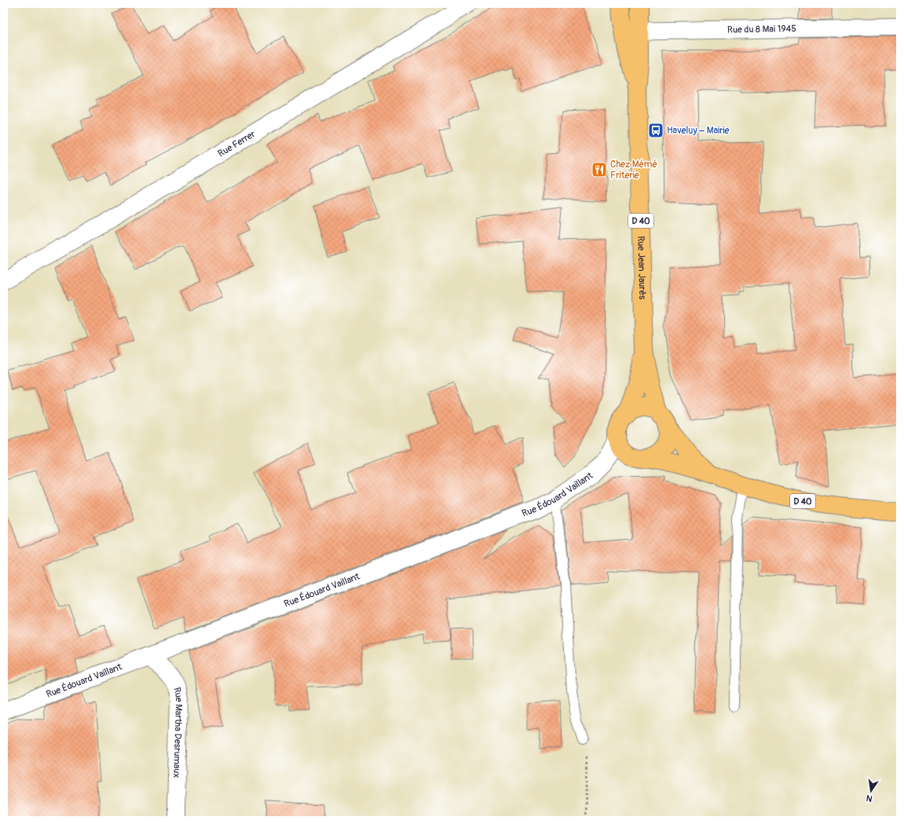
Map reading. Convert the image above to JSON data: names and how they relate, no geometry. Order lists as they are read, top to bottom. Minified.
{"streets":{"main road":["D 40","Rue Jean Jaurès"],"street":["Rue du 8 Mai 1945","Rue Ferrer","Rue Édouard Vaillant","Rue Martha Desrumaux"]},"crossings":[["Rue du 8 Mai 1945","Rue Jean Jaurès"],["Rue Jean Jaurès","Rue Édouard Vaillant"],["Rue Édouard Vaillant","Rue Martha Desrumaux"]],"places":{"bus stop":["Haveluy – Mairie"],"restaurant":["Chez Mémé Friterie"]},"north":"bottom"}
